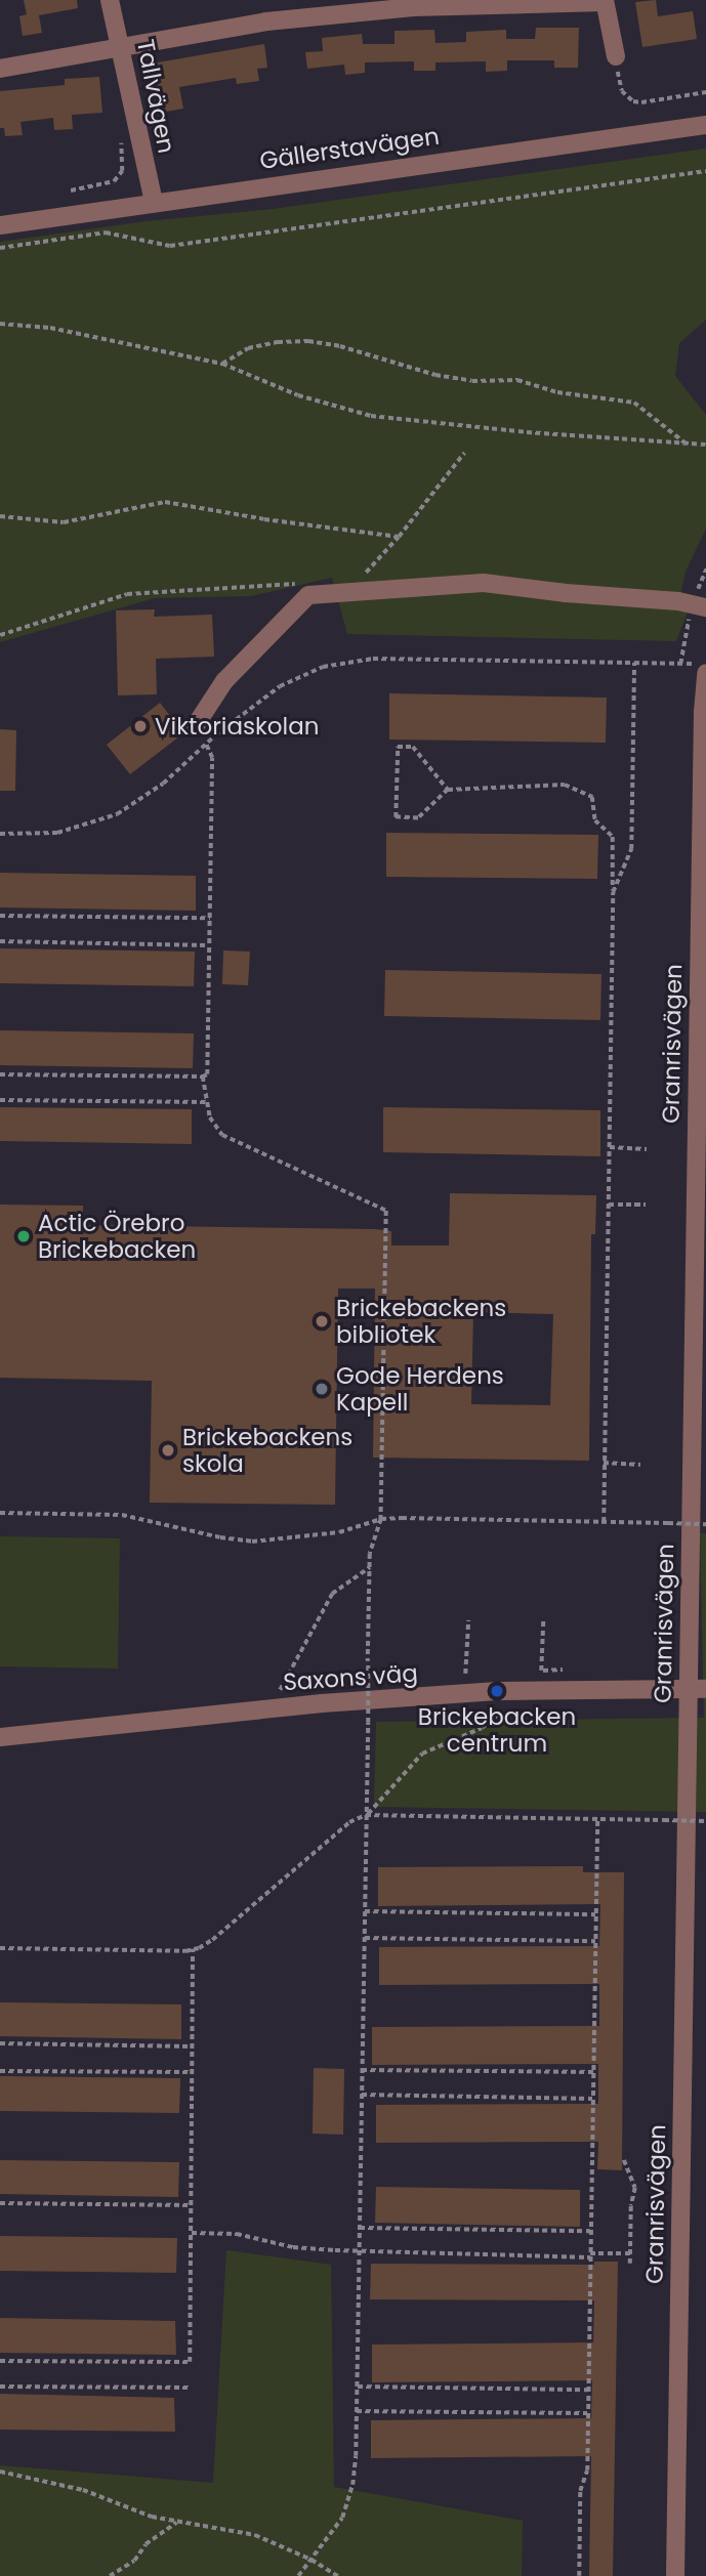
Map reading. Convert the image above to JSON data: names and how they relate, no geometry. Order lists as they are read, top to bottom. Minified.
{"streets":{"street":["Tallvägen","Gällerstavägen","Granrisvägen","Saxons väg"]},"crossings":[["Tallvägen","Gällerstavägen"],["Granrisvägen","Saxons väg"]],"places":["Viktoriaskolan","Actic Örebro Brickebacken","Brickebackens bibliotek","Gode Herdens Kapell","Brickebackens skola","Brickebacken centrum"]}
